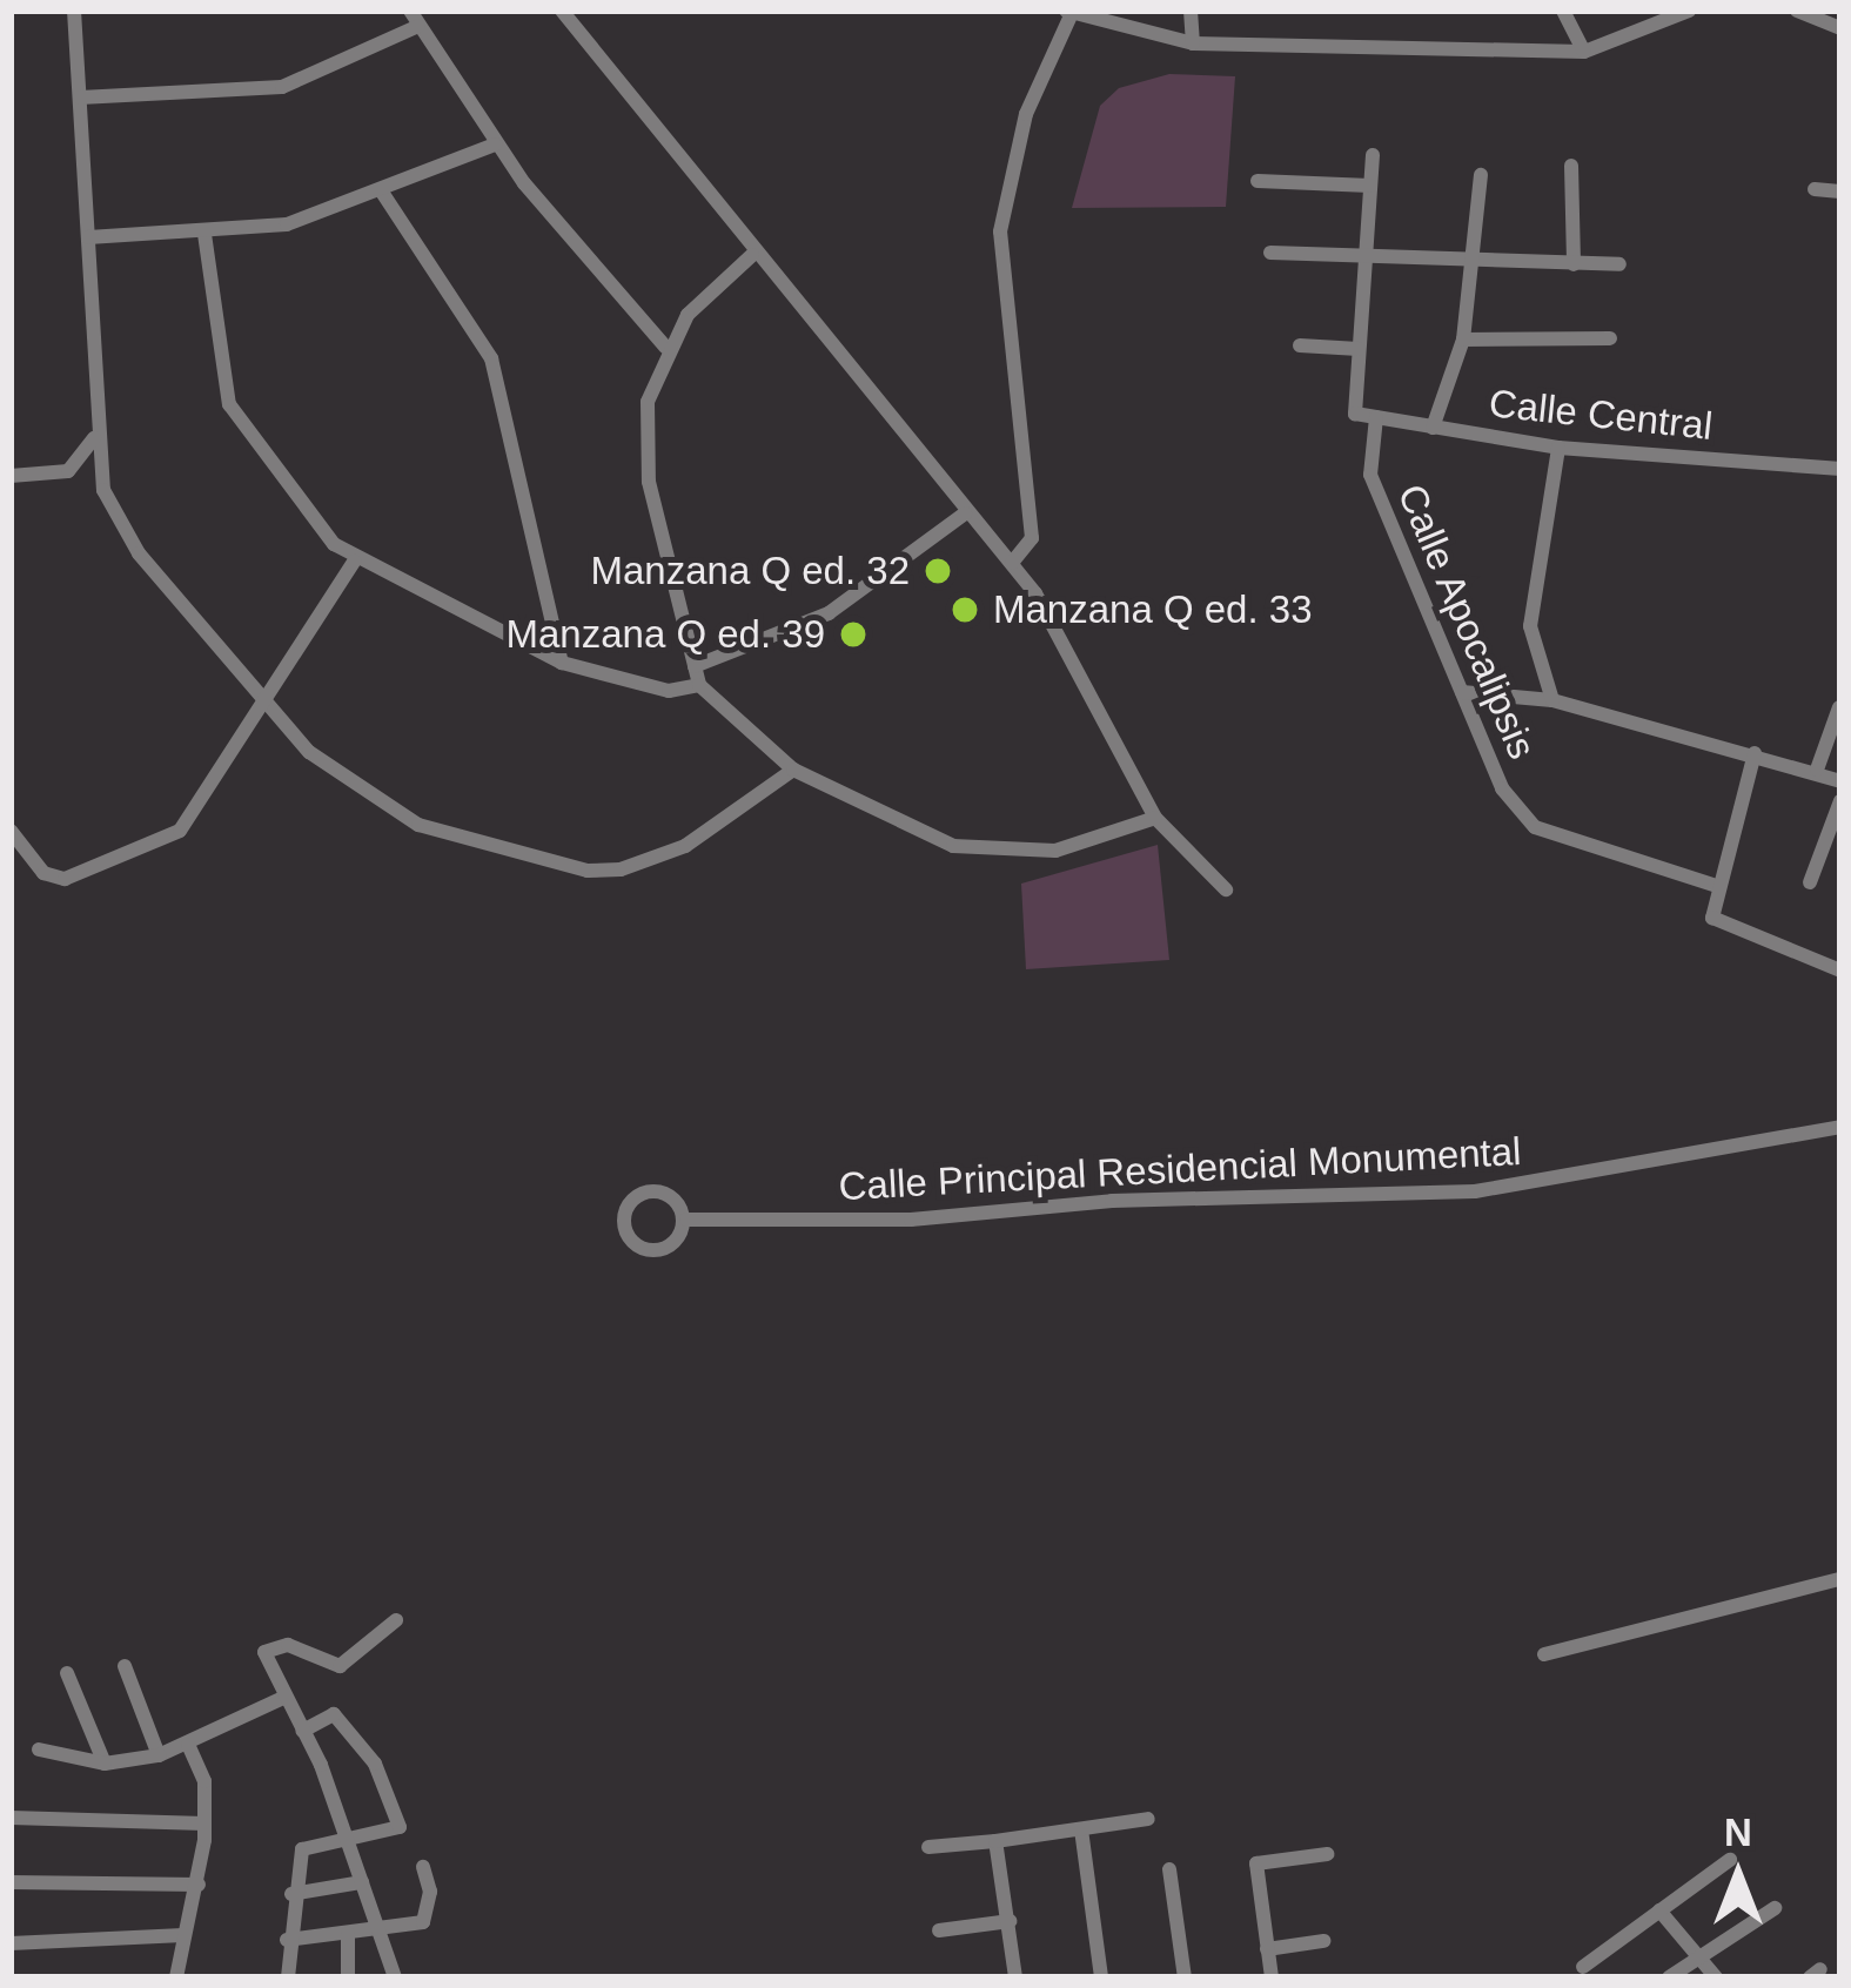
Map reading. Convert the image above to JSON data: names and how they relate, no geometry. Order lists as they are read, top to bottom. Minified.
{"streets":{"street":["Calle Central","Calle Apocalipsis","Calle Principal Residencial Monumental"]},"crossings":[["Calle Central","Calle Apocalipsis"]],"places":["Manzana Q ed. 32","Manzana Q ed. 33","Manzana Q ed. 39"],"north":"top"}
